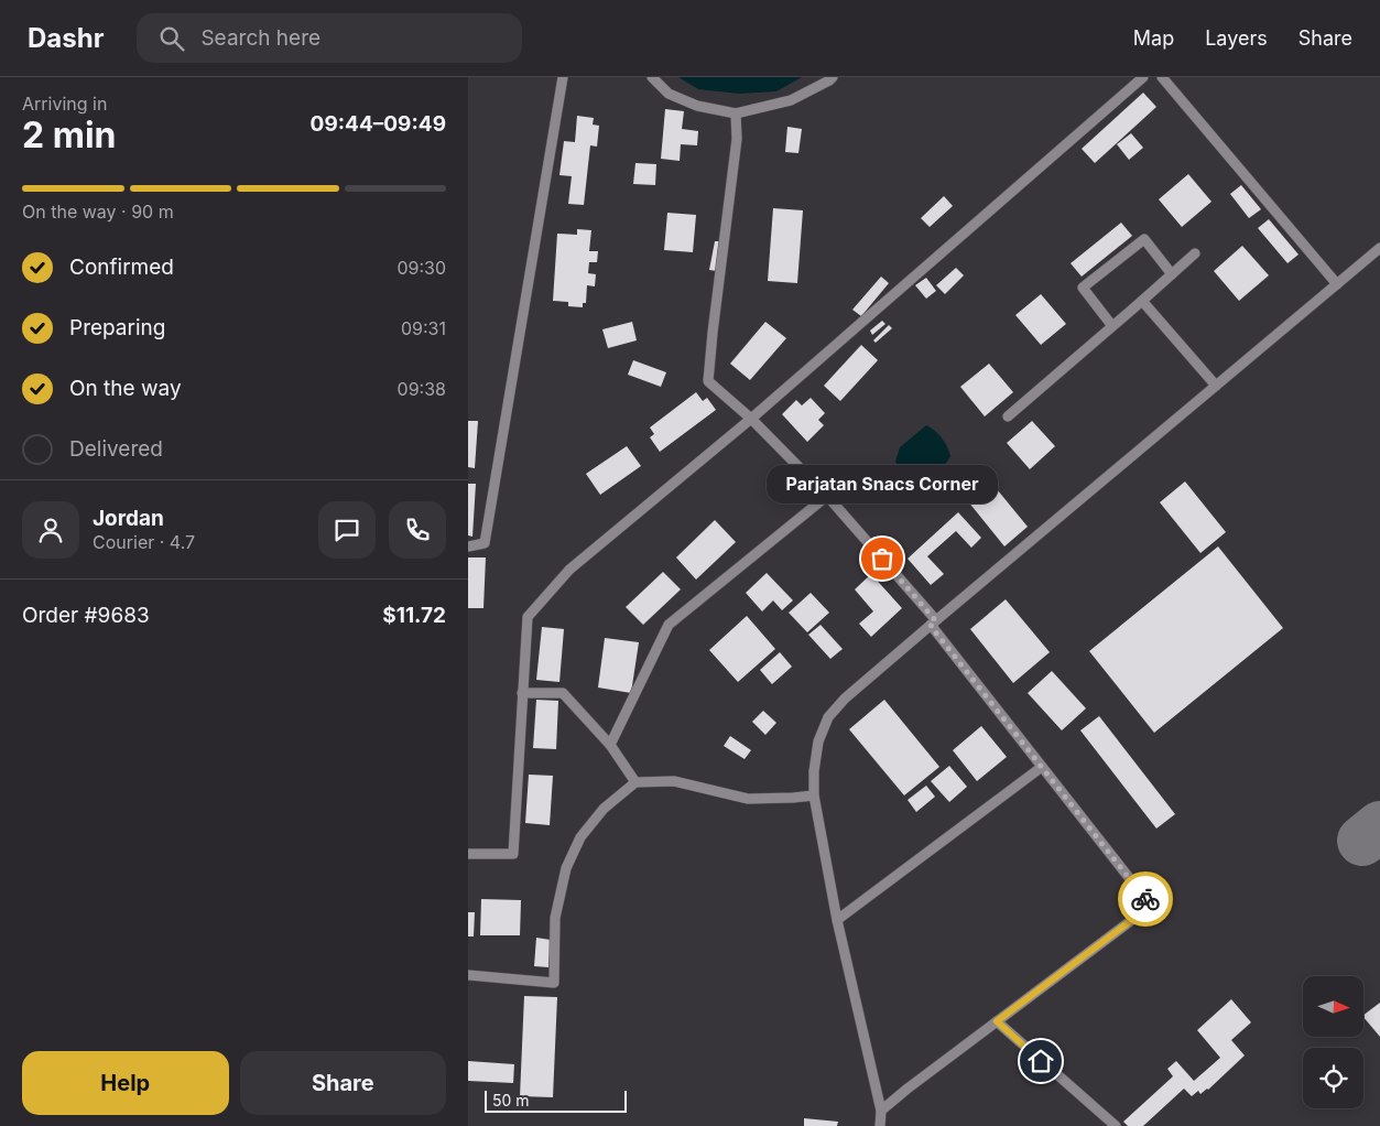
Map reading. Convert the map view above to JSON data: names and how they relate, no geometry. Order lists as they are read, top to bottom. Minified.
{"places":["Parjatan Snacs Corner"],"scale_bar":"50 m","north":"right","page":{"header":"Dashr","search":"Search here","nav":["Map","Layers","Share"],"heading":["2 min","Arriving in","09:44–09:49"],"panel":["Jordan","Courier · 4.7","Order #9683","$11.72"],"bar":"On the way · 90 m","list":[["Confirmed","09:30"],["Preparing","09:31"],["On the way","09:38"],"Delivered"],"bubble":"Parjatan Snacs Corner","buttons":["Help","Share"],"scale":"50 m"}}
